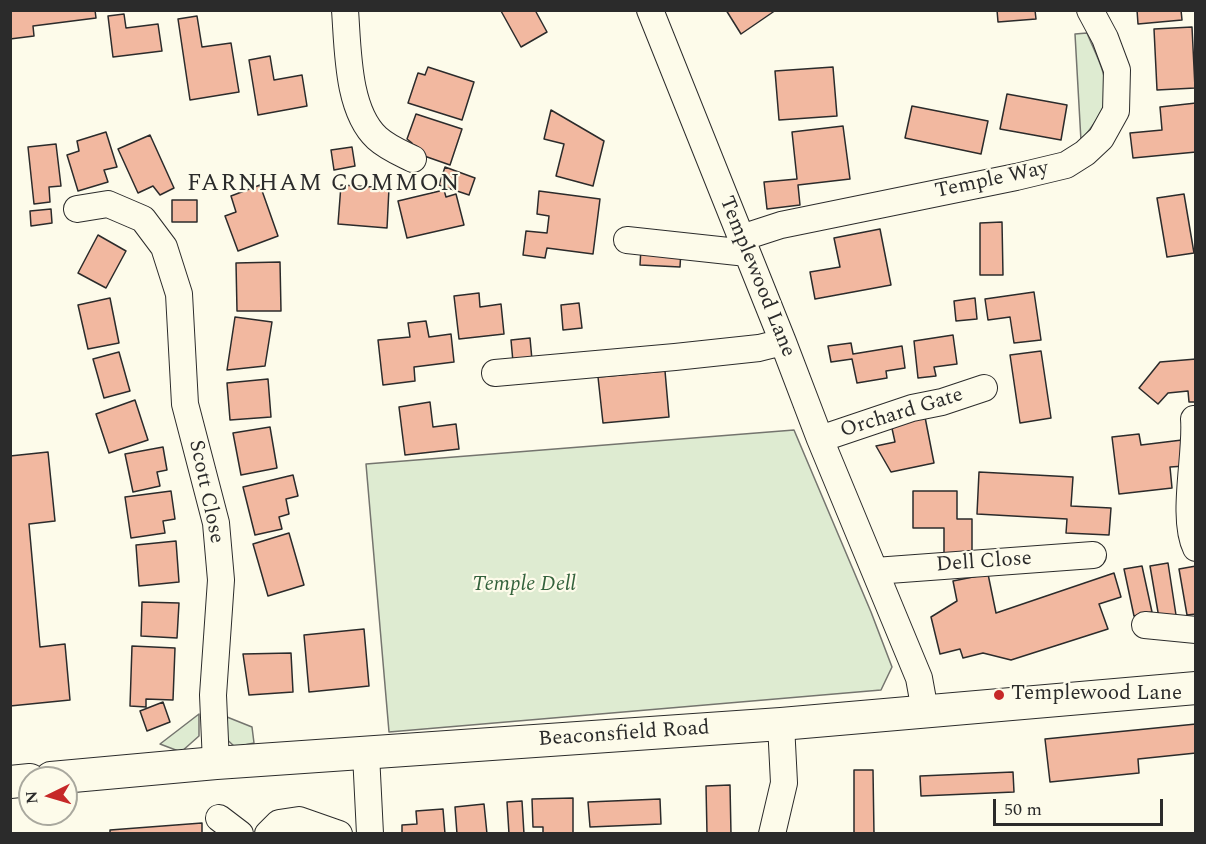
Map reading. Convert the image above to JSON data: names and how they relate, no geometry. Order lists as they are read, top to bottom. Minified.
{"streets":{"main road":["Beaconsfield Road"],"street":["Temple Way","Templewood Lane","Orchard Gate","Scott Close","Dell Close"]},"crossings":[["Temple Way","Templewood Lane"],["Templewood Lane","Orchard Gate"],["Templewood Lane","Dell Close"],["Templewood Lane","Beaconsfield Road"],["Scott Close","Beaconsfield Road"]],"districts":["FARNHAM COMMON"],"parks":["Temple Dell"],"places":["Templewood Lane"],"scale_bar":"50 m","north":"left"}
